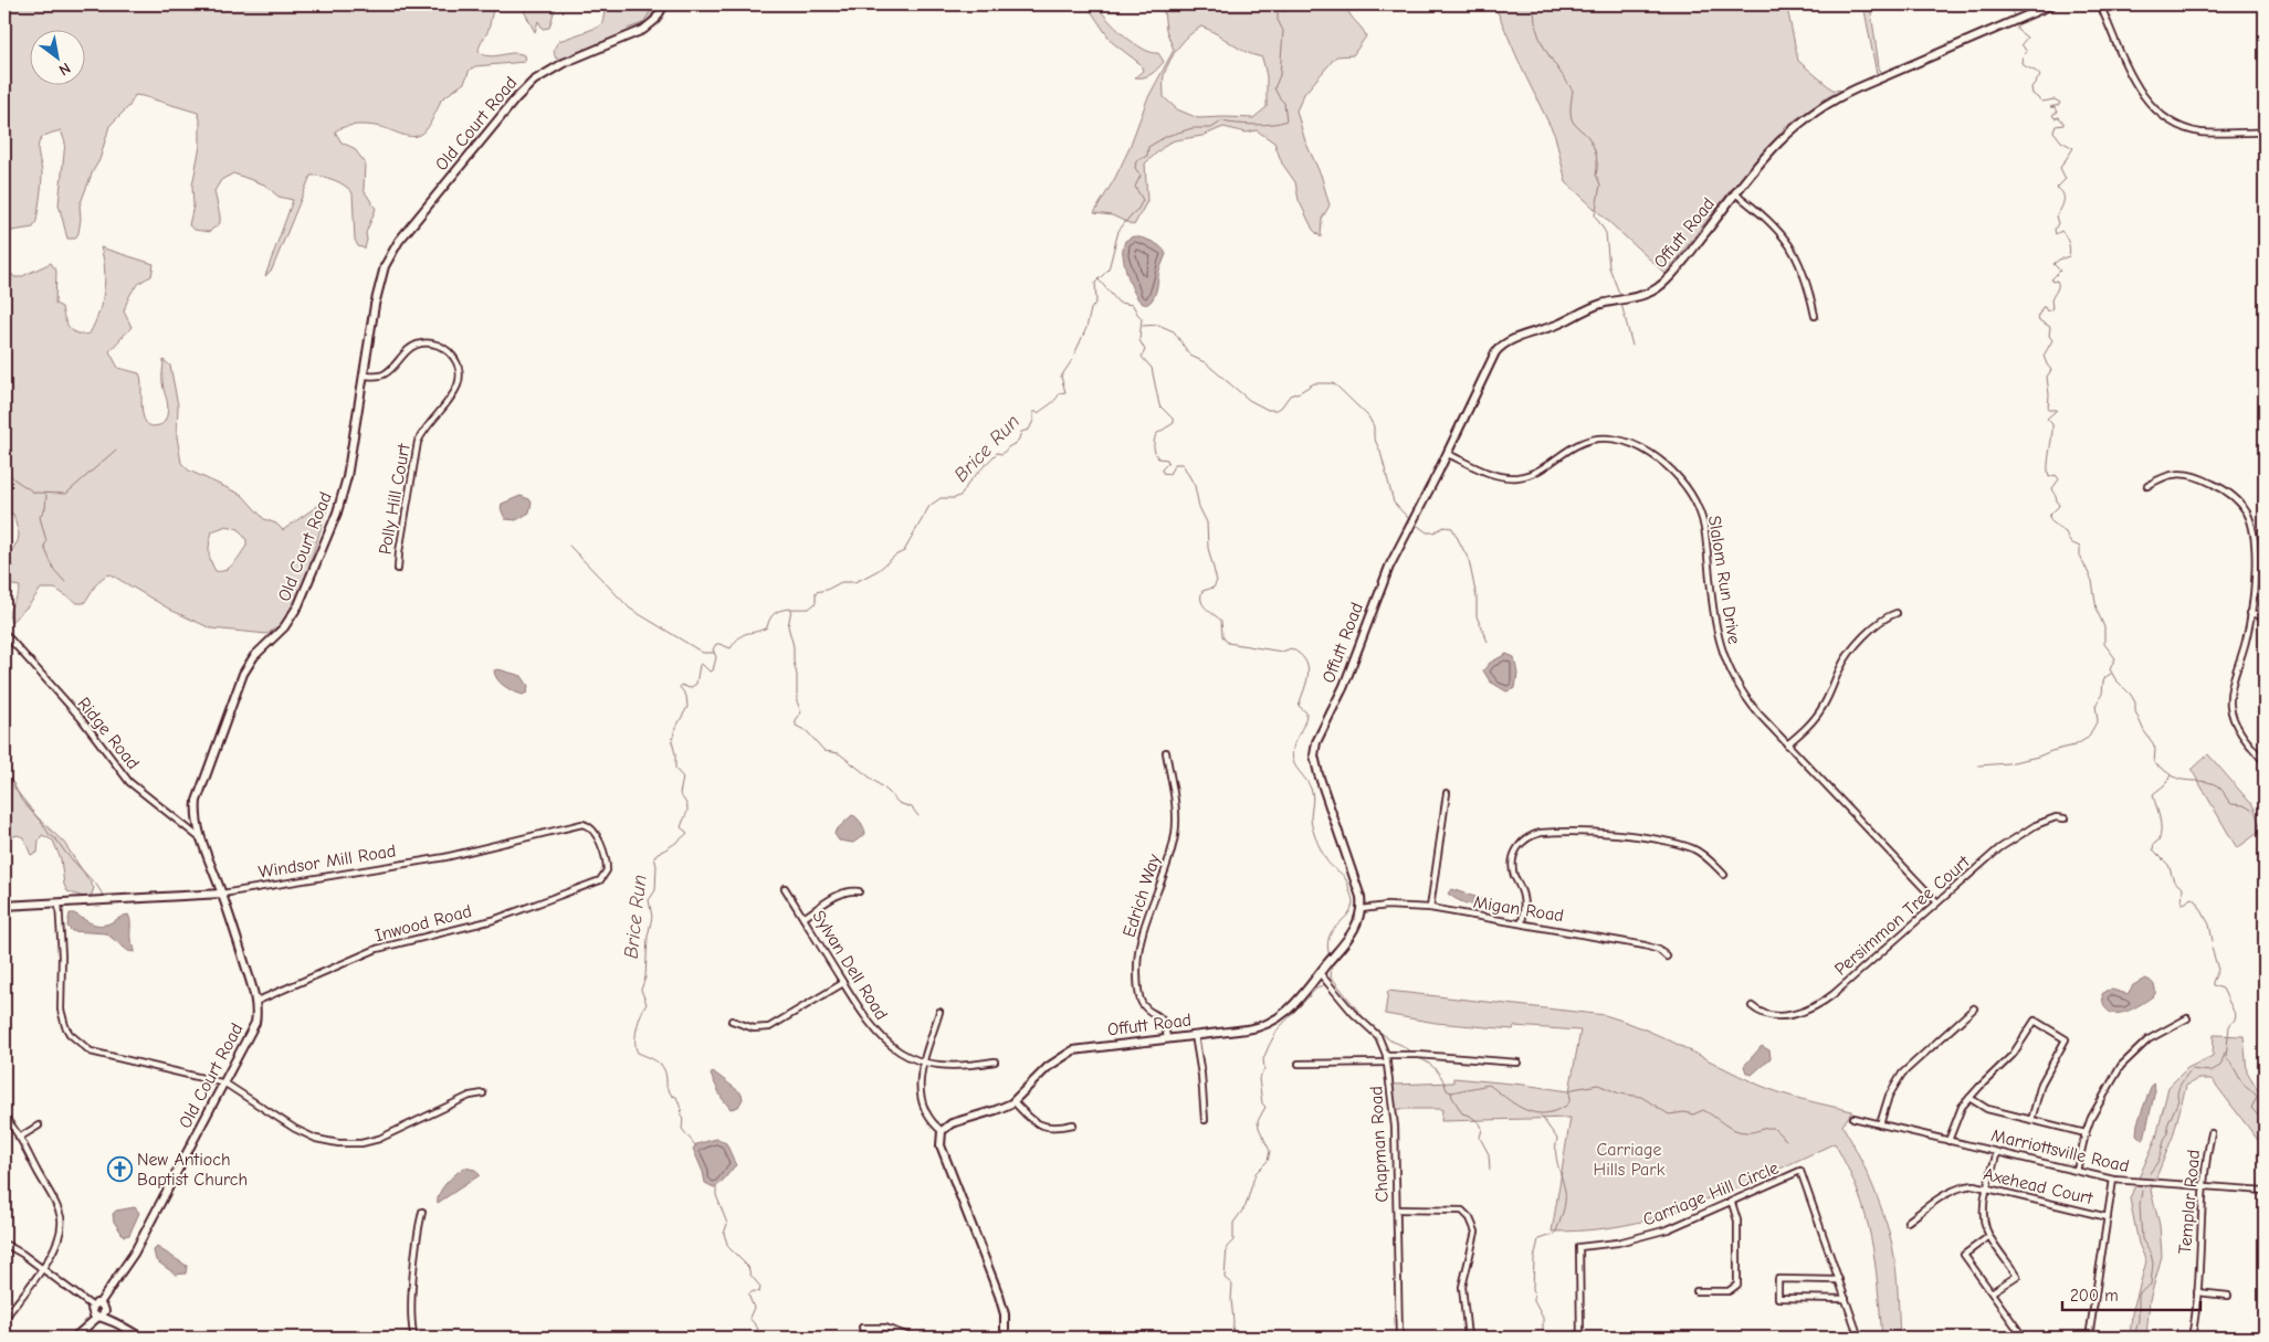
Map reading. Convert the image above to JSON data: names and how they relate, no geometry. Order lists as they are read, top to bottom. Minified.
{"streets":{"street":["Old Court Road","Offutt Road","Polly Hill Court","Slalom Run Drive","Ridge Road","Windsor Mill Road","Edrich Way","Migan Road","Persimmon Tree Court","Inwood Road","Sylvan Dell Road","Chapman Road","Marriottsville Road","Axehead Court","Carriage Hill Circle","Templar Road"]},"crossings":[["Old Court Road","Polly Hill Court"],["Old Court Road","Ridge Road"],["Old Court Road","Windsor Mill Road"],["Old Court Road","Inwood Road"],["Offutt Road","Slalom Run Drive"],["Offutt Road","Edrich Way"],["Offutt Road","Migan Road"],["Offutt Road","Chapman Road"],["Slalom Run Drive","Persimmon Tree Court"],["Windsor Mill Road","Inwood Road"],["Marriottsville Road","Templar Road"]],"water":["Brice Run"],"parks":["Carriage Hills Park"],"places":{"church":["New Antioch Baptist Church"]},"scale_bar":"200 m","north":"bottom right"}
